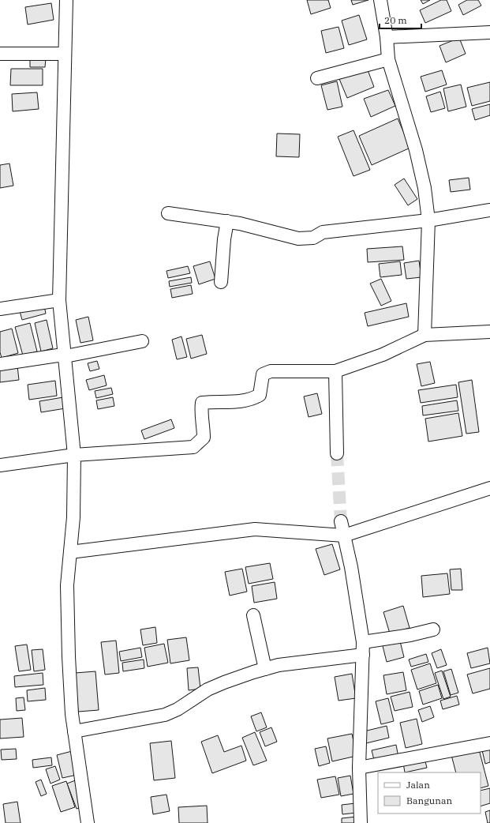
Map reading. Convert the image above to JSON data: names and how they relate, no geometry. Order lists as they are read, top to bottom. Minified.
{"legend":["Jalan","Bangunan"],"scale_bar":"20 m"}
